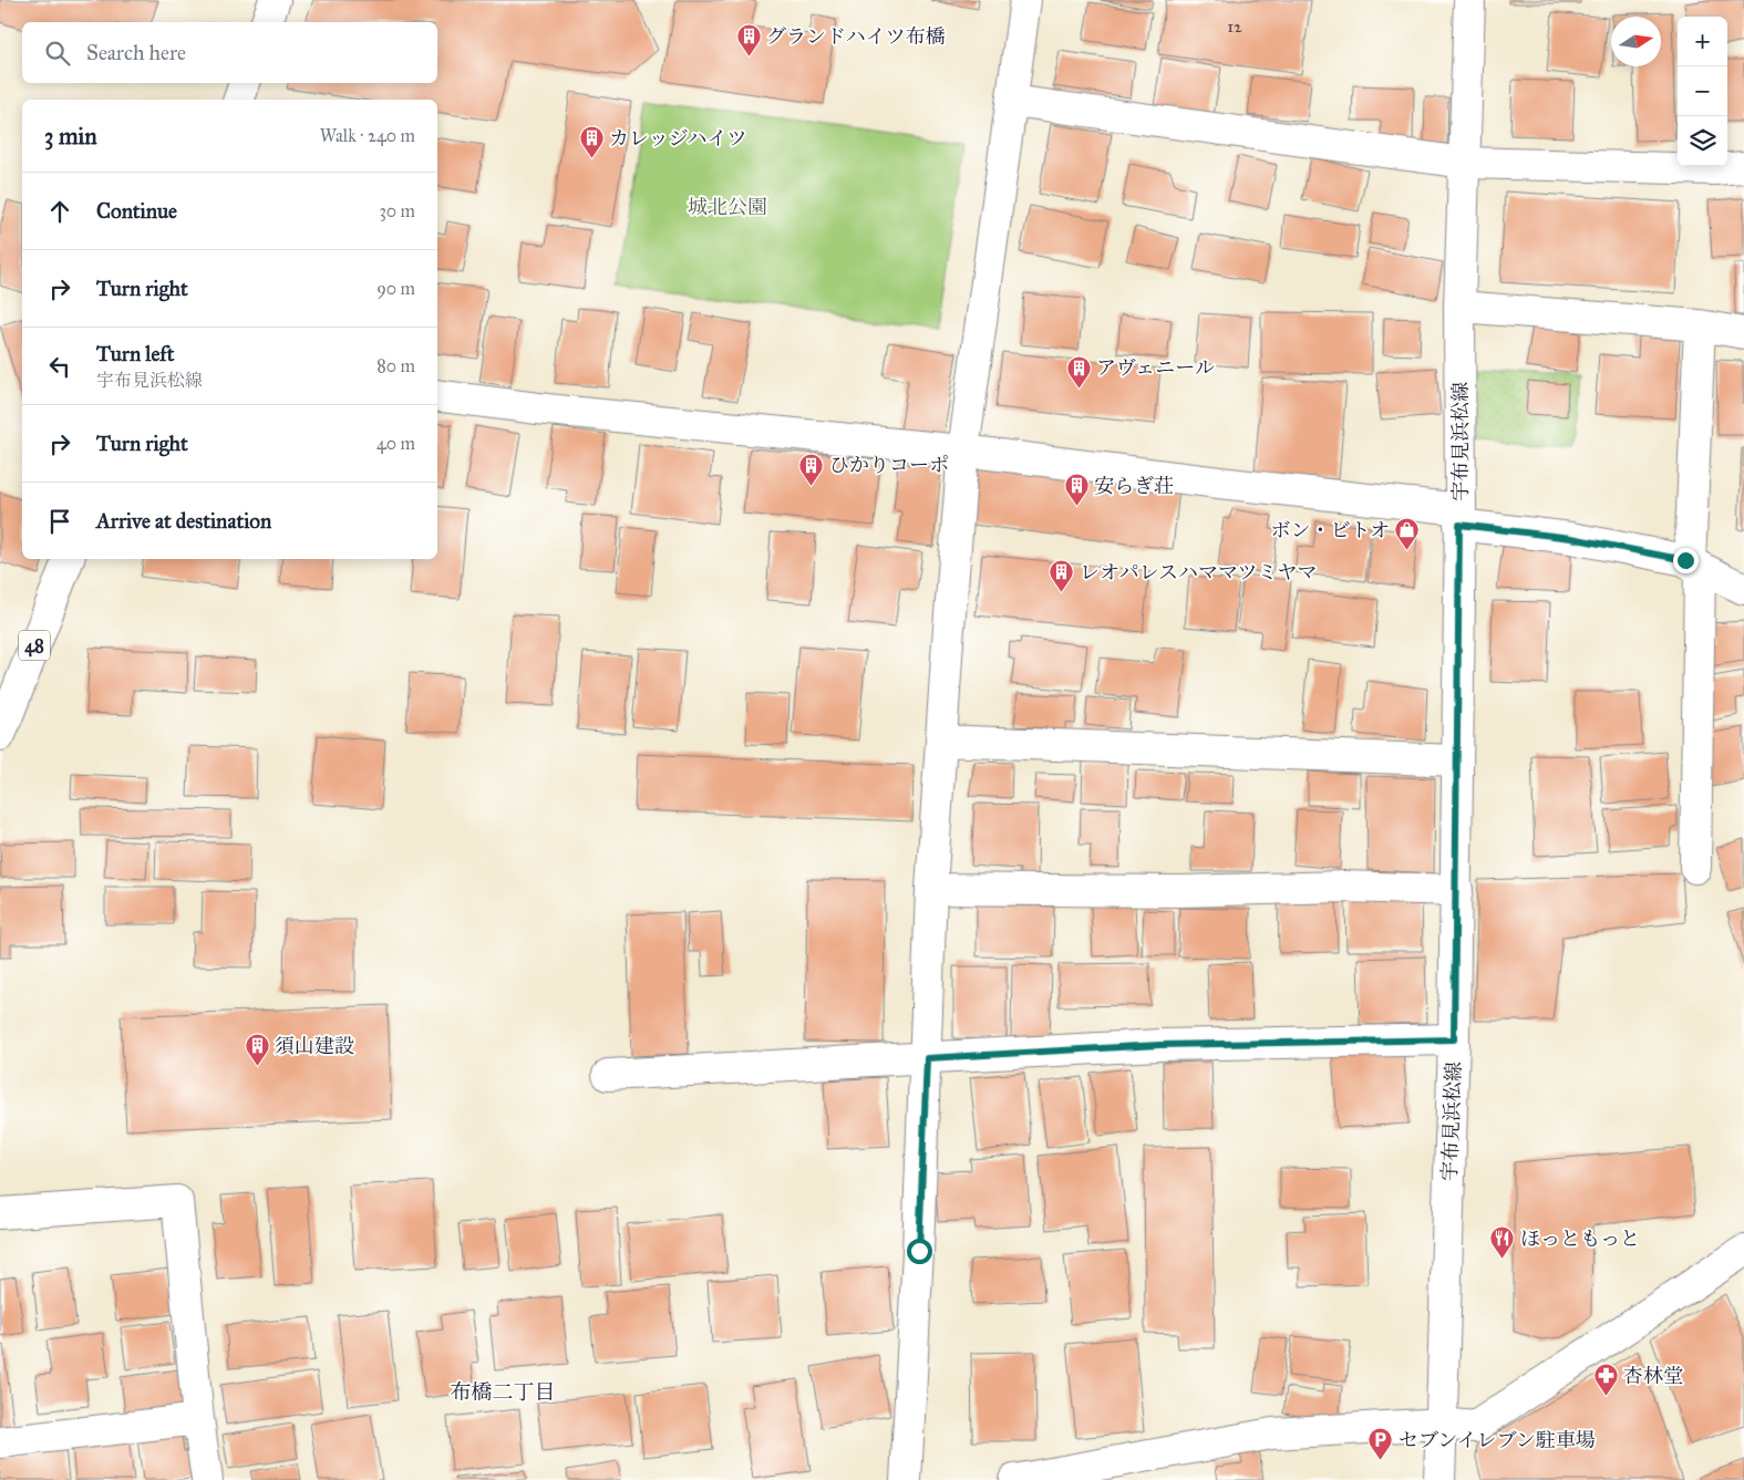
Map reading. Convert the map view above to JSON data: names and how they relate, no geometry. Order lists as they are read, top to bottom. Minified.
{"streets":{"street":["宇布見浜松線","48"]},"districts":["布橋二丁目"],"parks":["城北公園"],"places":{"building":["グランドハイツ布橋","カレッジハイツ","アヴェニール","ひかりコーポ","安らぎ荘","レオパレスハママツミヤマ","須山建設"],"shop":["ボン・ビトオ"],"restaurant":["ほっともっと"],"pharmacy":["杏林堂"],"parking":["セブンイレブン駐車場"]},"house_numbers":["12"],"north":"right","page":{"map_buttons":["+","−"],"search":"Search here","heading":["3 min","Walk · 240 m"],"list":[["Continue","30 m"],["Turn right","90 m"],["Turn left","宇布見浜松線","80 m"],["Turn right","40 m"],"Arrive at destination"]}}
